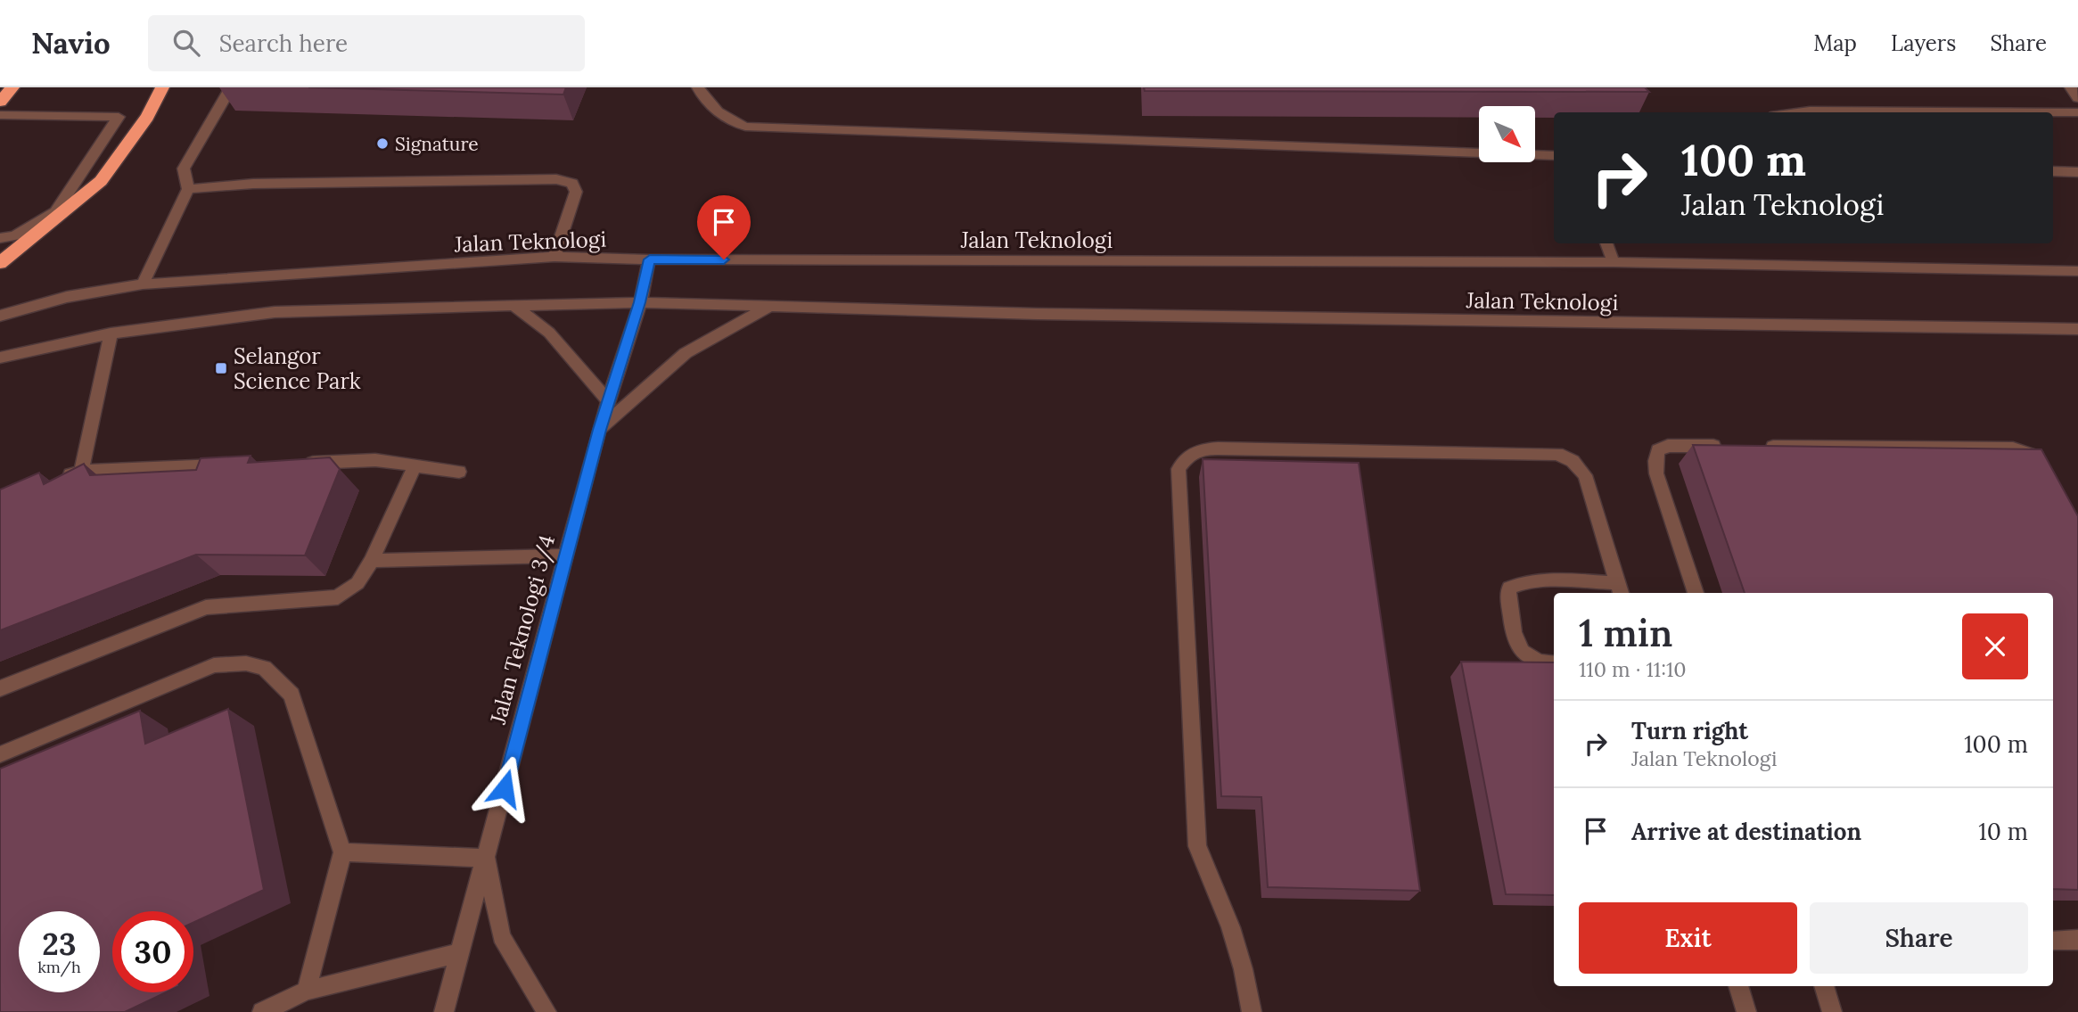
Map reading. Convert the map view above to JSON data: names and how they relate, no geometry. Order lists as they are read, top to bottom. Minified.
{"streets":{"street":["Jalan Teknologi","Jalan Teknologi 3/4"]},"crossings":[["Jalan Teknologi","Jalan Teknologi 3/4"]],"places":{"other":["Signature"],"transit":["Selangor Science Park"]},"north":"bottom right","page":{"header":"Navio","search":"Search here","nav":["Map","Layers","Share"],"turn":["100 m","Jalan Teknologi"],"heading":["1 min","110 m · 11:10"],"list":[{"name":"Turn right","note":"Jalan Teknologi","value":"100 m"},{"name":"Arrive at destination","value":"10 m"}],"buttons":["Exit","Share"],"speed":"23 km/h","limit":"30"}}
